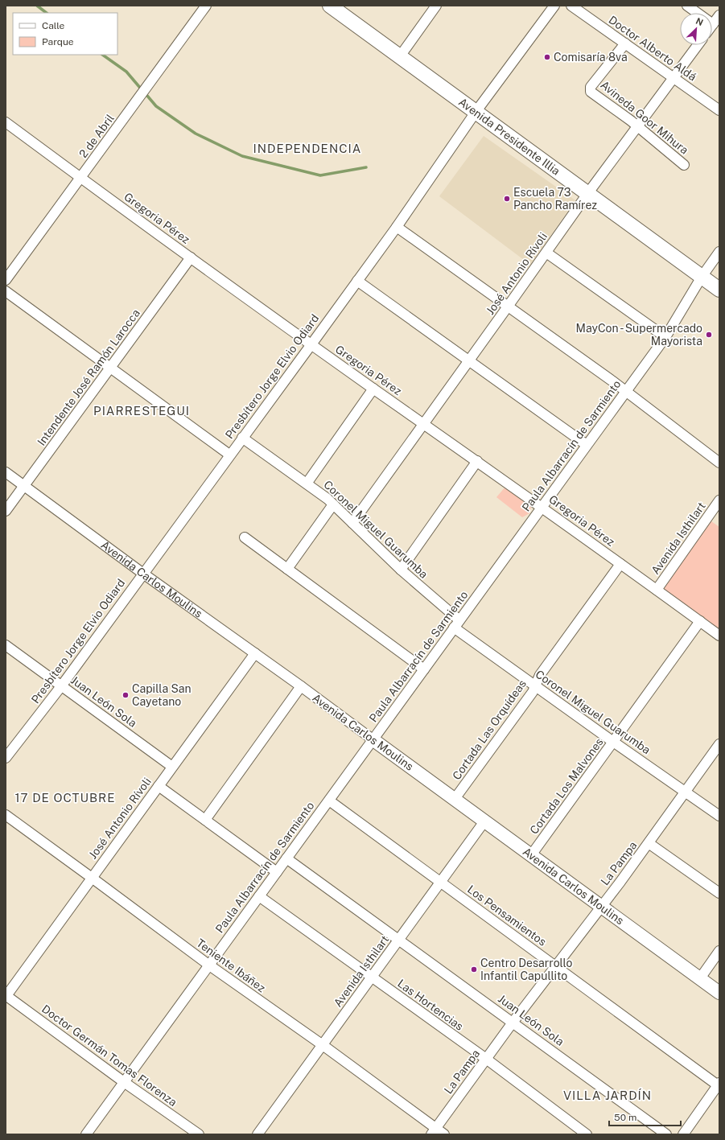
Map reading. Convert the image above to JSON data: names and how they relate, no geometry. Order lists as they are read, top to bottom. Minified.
{"streets":{"main road":["Avenida Presidente Illia"],"street":["Doctor Alberto Aldá","Avineda Goor Mihura","2 de Abril","Gregoria Pérez","José Antonio Rívoli","Presbítero Jorge Elvio Odiard","Intendente José Ramón Larocca","Paula Albarracín de Sarmiento","Coronel Miguel Guarumba","Avenida Isthilart","Avenida Carlos Moulins","Juan León Sola","Cortada Las Orquídeas","Cortada Los Malvones","La Pampa","Los Pensamientos","Teniente Ibáñez","Las Hortencias","Doctor Germán Tomas Florenza"]},"crossings":[["Doctor Alberto Aldá","Avineda Goor Mihura"],["Doctor Alberto Aldá","José Antonio Rívoli"],["Avineda Goor Mihura","José Antonio Rívoli"],["2 de Abril","Gregoria Pérez"],["Avenida Presidente Illia","José Antonio Rívoli"],["Avenida Presidente Illia","Presbítero Jorge Elvio Odiard"],["Avenida Presidente Illia","Paula Albarracín de Sarmiento"],["Gregoria Pérez","José Antonio Rívoli"],["Gregoria Pérez","Presbítero Jorge Elvio Odiard"],["Gregoria Pérez","Intendente José Ramón Larocca"],["Gregoria Pérez","Paula Albarracín de Sarmiento"],["Gregoria Pérez","Avenida Isthilart"],["Gregoria Pérez","Cortada Las Orquídeas"],["Gregoria Pérez","Cortada Los Malvones"],["José Antonio Rívoli","Coronel Miguel Guarumba"],["José Antonio Rívoli","Avenida Carlos Moulins"],["José Antonio Rívoli","Juan León Sola"],["José Antonio Rívoli","Teniente Ibáñez"],["José Antonio Rívoli","Doctor Germán Tomas Florenza"],["Presbítero Jorge Elvio Odiard","Coronel Miguel Guarumba"],["Presbítero Jorge Elvio Odiard","Avenida Carlos Moulins"],["Presbítero Jorge Elvio Odiard","Juan León Sola"],["Intendente José Ramón Larocca","Avenida Carlos Moulins"],["Paula Albarracín de Sarmiento","Coronel Miguel Guarumba"],["Paula Albarracín de Sarmiento","Avenida Carlos Moulins"],["Paula Albarracín de Sarmiento","Juan León Sola"],["Paula Albarracín de Sarmiento","Los Pensamientos"],["Paula Albarracín de Sarmiento","Teniente Ibáñez"],["Paula Albarracín de Sarmiento","Las Hortencias"],["Paula Albarracín de Sarmiento","Doctor Germán Tomas Florenza"],["Coronel Miguel Guarumba","Cortada Las Orquídeas"],["Coronel Miguel Guarumba","Cortada Los Malvones"],["Coronel Miguel Guarumba","La Pampa"],["Avenida Isthilart","Avenida Carlos Moulins"],["Avenida Isthilart","Juan León Sola"],["Avenida Isthilart","Los Pensamientos"],["Avenida Isthilart","Teniente Ibáñez"],["Avenida Isthilart","Las Hortencias"],["Avenida Carlos Moulins","Cortada Las Orquídeas"],["Avenida Carlos Moulins","Cortada Los Malvones"],["Avenida Carlos Moulins","La Pampa"],["Juan León Sola","La Pampa"],["La Pampa","Los Pensamientos"],["La Pampa","Teniente Ibáñez"],["La Pampa","Las Hortencias"]],"districts":["INDEPENDENCIA","PIARRESTEGUI","17 DE OCTUBRE","VILLA JARDÍN"],"places":["Comisaría 8va","Escuela 73 Pancho Ramírez","MayCon - Supermercado Mayorista","Capilla San Cayetano","Centro Desarrollo Infantil Capullito"],"legend":["Calle","Parque"],"scale_bar":"50 m","north":"top right"}
